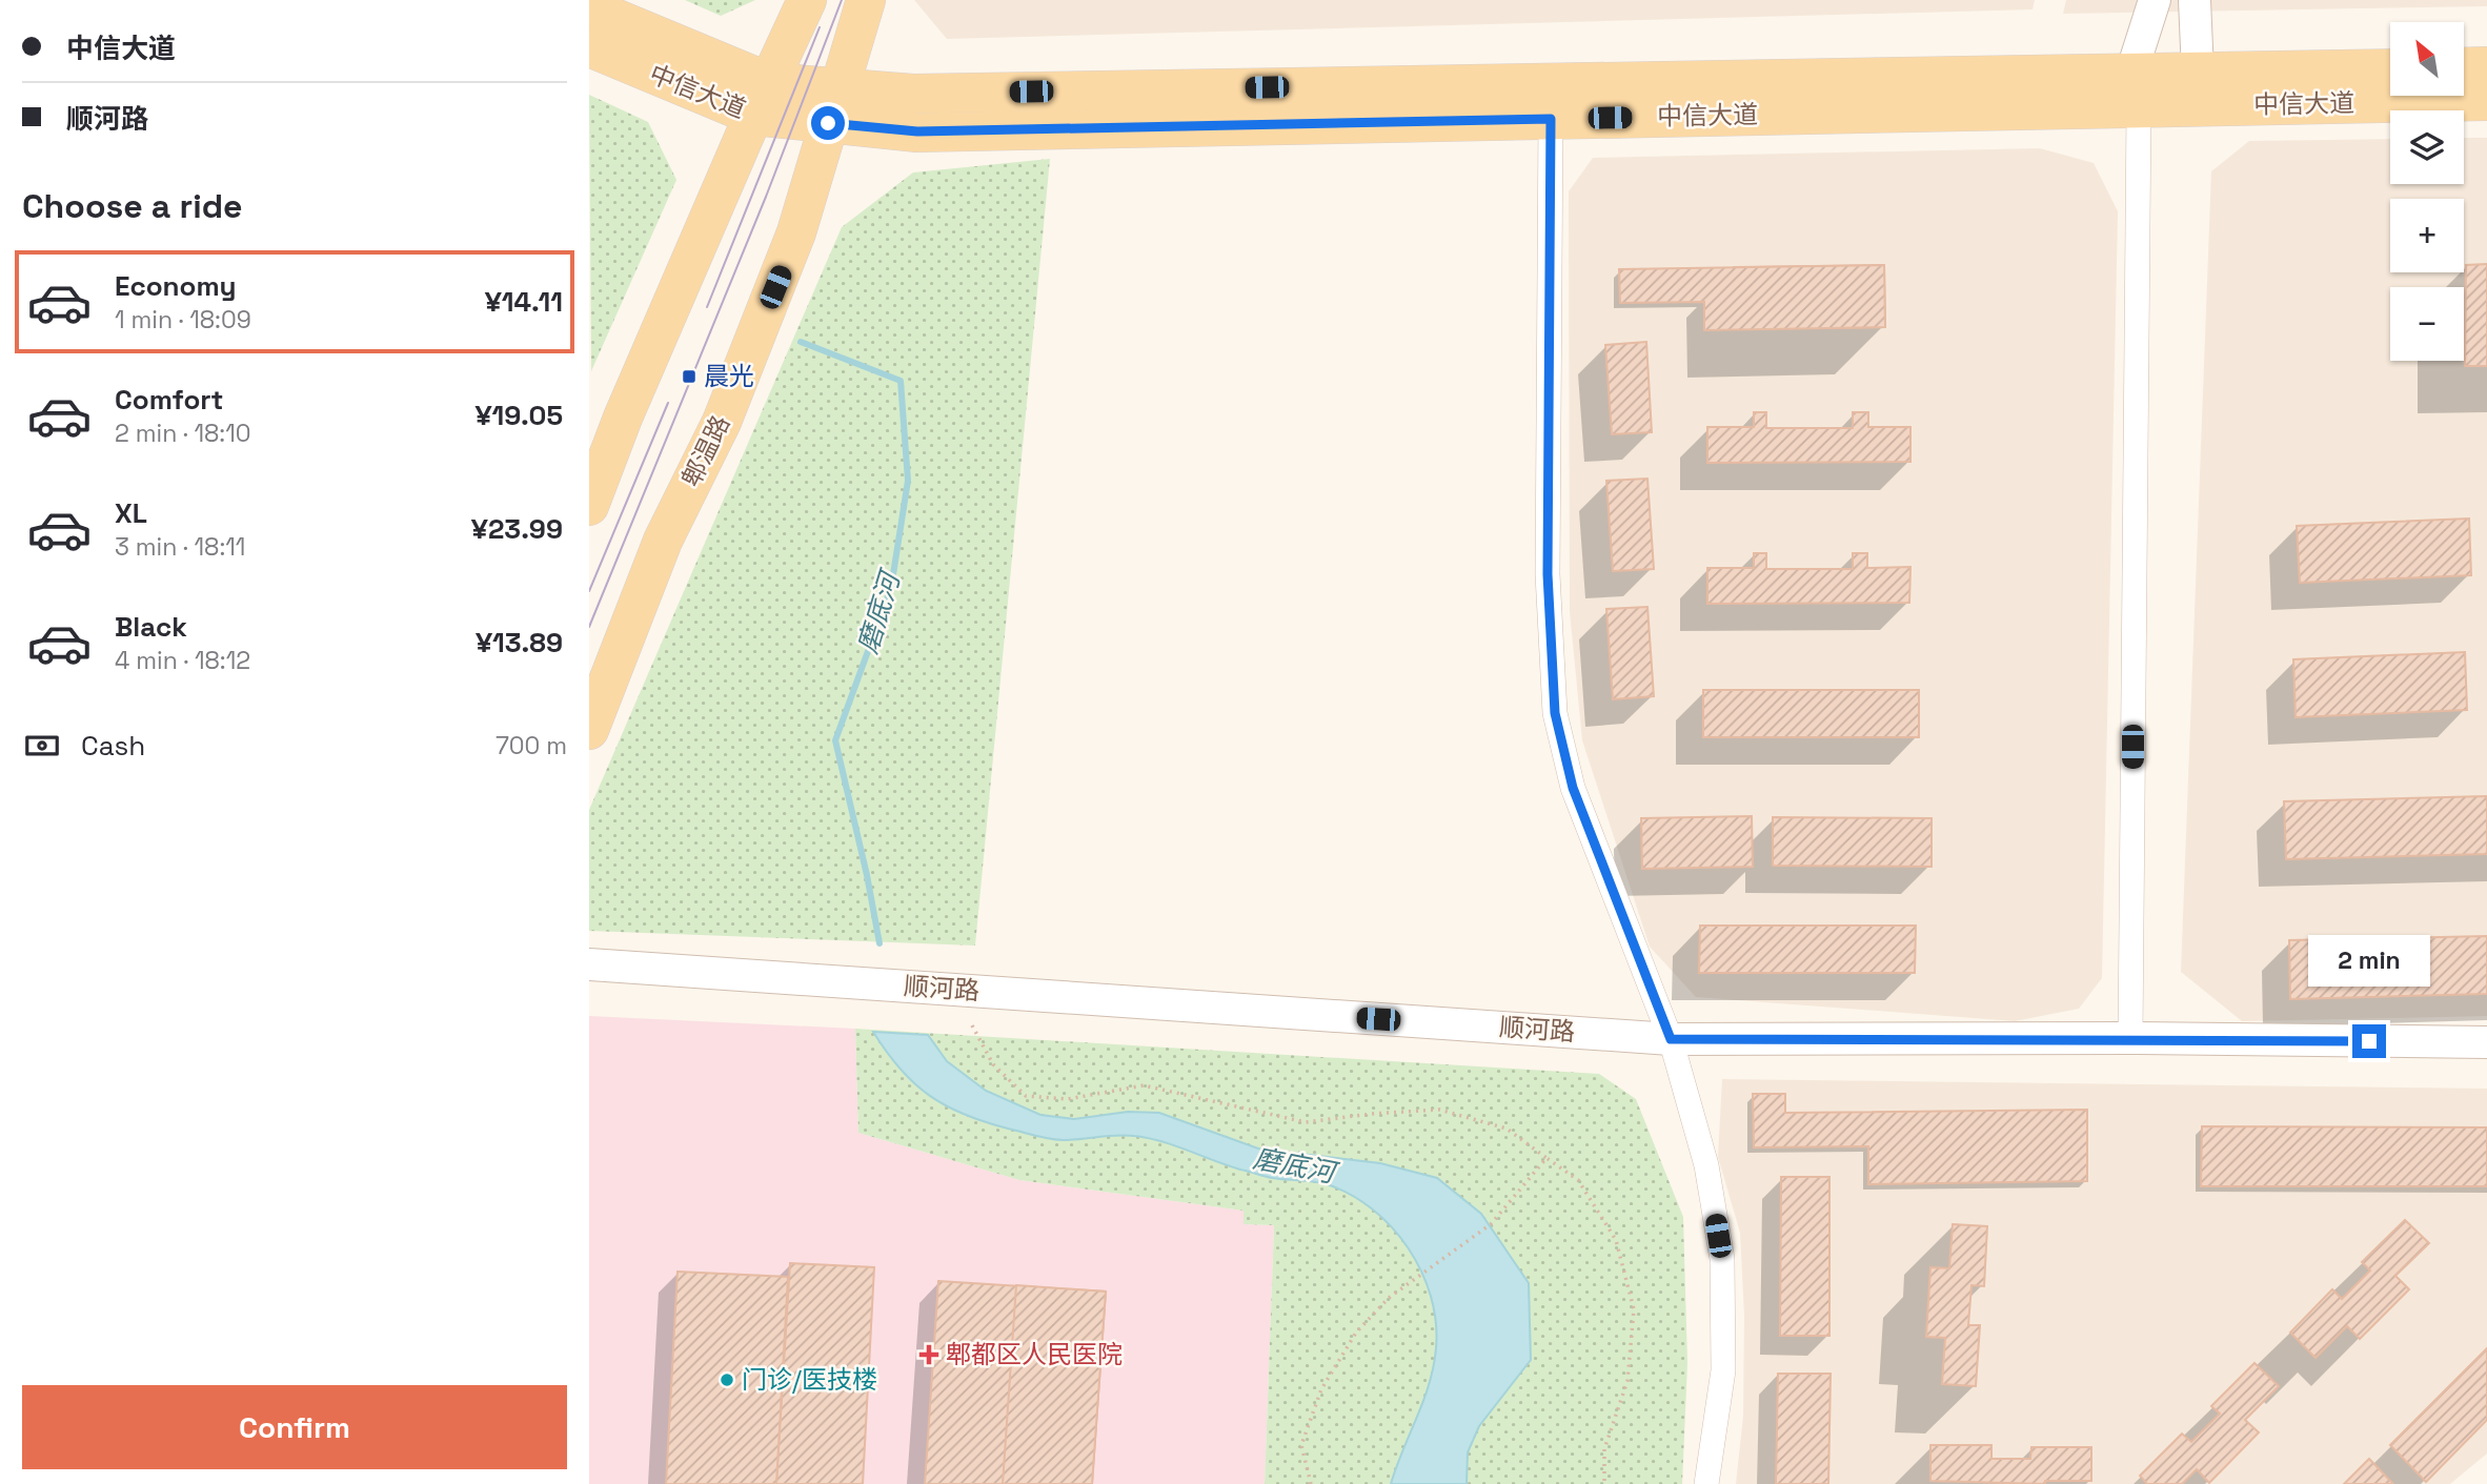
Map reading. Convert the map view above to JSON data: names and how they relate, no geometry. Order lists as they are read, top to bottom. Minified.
{"streets":{"main road":["中信大道","郫温路"],"street":["顺河路"]},"crossings":[["中信大道","郫温路"]],"water":["磨底河"],"places":{"transit":["晨光"],"health":["郫都区人民医院"],"other":["门诊/医技楼"]},"north":"top left","page":{"banner":["中信大道","顺河路"],"map_buttons":["+","−"],"heading":"Choose a ride","list":[{"name":"Economy","note":"1 min · 18:09","value":"¥14.11"},{"name":"Comfort","note":"2 min · 18:10","value":"¥19.05"},{"name":"XL","note":"3 min · 18:11","value":"¥23.99"},{"name":"Black","note":"4 min · 18:12","value":"¥13.89"}],"pay":["Cash","700 m"],"bubble":"2 min","buttons":"Confirm"}}
